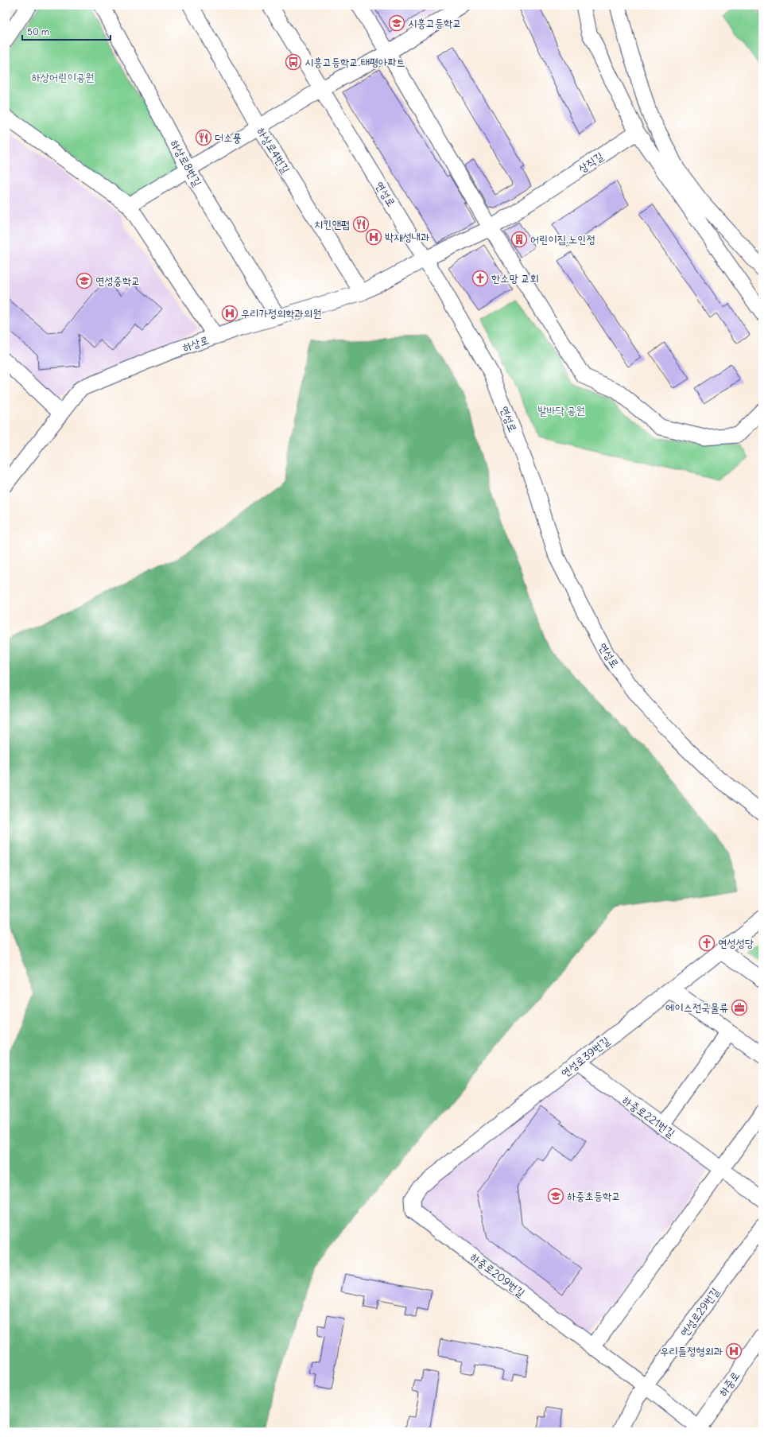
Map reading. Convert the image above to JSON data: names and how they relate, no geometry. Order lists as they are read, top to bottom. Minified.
{"streets":{"street":["하상로4번길","상직길","하상로8번길","연성로","하상로","연성로39번길","하중로221번길","하중로209번길","연성로29번길","하중로"]},"crossings":[["하상로4번길","하상로"],["상직길","연성로"],["상직길","하상로"],["하상로8번길","하상로"],["연성로","하상로"],["연성로39번길","하중로221번길"],["연성로39번길","하중로209번길"],["하중로209번길","연성로29번길"],["하중로209번길","하중로"]],"parks":["하상어린이공원","발바닥 공원"],"places":{"school or university":["시흥고등학교","연성중학교","하중초등학교"],"bus stop":["시흥고등학교.태평아파트"],"restaurant":["더소풍","치킨앤펍"],"hospital":["박재성내과","우리가정의학과의원","우리들정형외과"],"building":["어린이집.노인정"],"church":["한소망 교회","연성성당"],"office":["에이스전국물류"]},"scale_bar":"50 m"}
